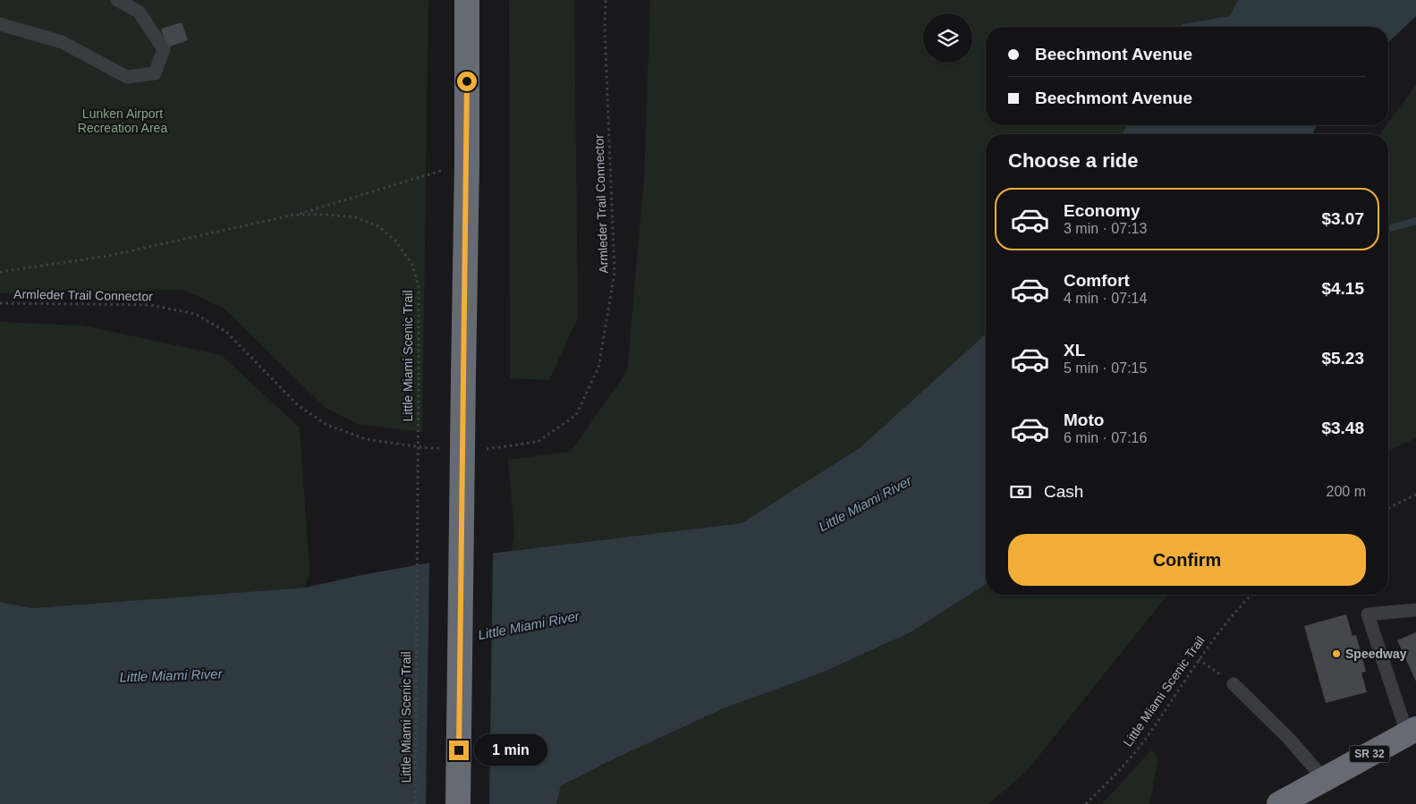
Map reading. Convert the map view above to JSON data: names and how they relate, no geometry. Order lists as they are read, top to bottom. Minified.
{"streets":{"highway":["SR 32"],"path":["Armleder Trail Connector","Little Miami Scenic Trail"]},"water":["Little Miami River"],"parks":["Lunken Airport Recreation Area"],"places":["Speedway"],"page":{"banner":["Beechmont Avenue","Beechmont Avenue"],"heading":"Choose a ride","list":[{"name":"Economy","note":"3 min · 07:13","value":"$3.07"},{"name":"Comfort","note":"4 min · 07:14","value":"$4.15"},{"name":"XL","note":"5 min · 07:15","value":"$5.23"},{"name":"Moto","note":"6 min · 07:16","value":"$3.48"}],"pay":["Cash","200 m"],"buttons":"Confirm","bubble":"1 min"}}
